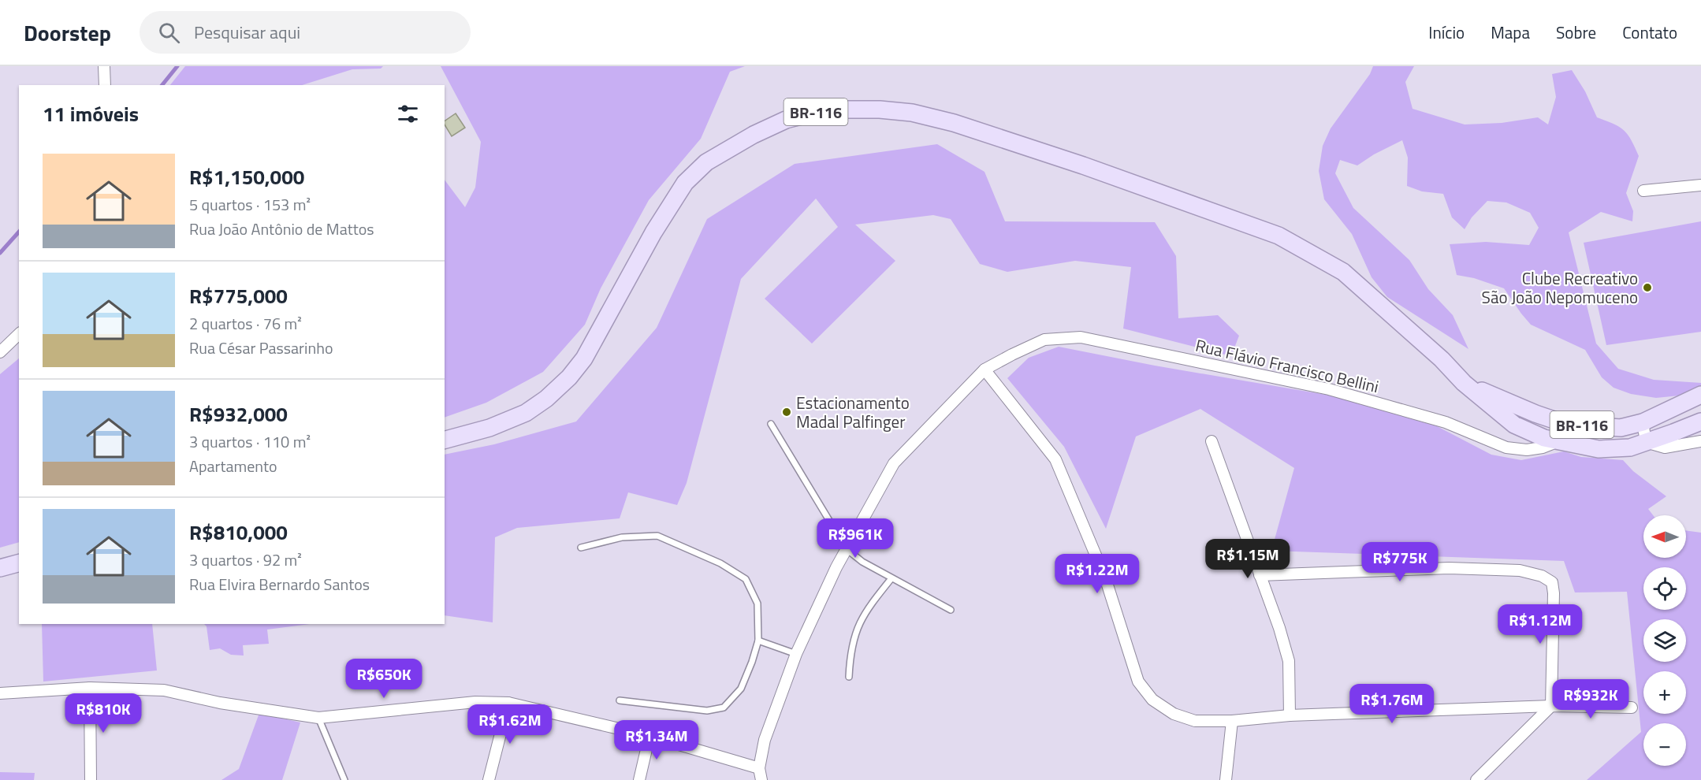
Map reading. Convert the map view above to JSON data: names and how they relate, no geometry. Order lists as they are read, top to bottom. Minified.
{"streets":{"main road":["BR-116"],"street":["Rua Flávio Francisco Bellini"]},"crossings":[["BR-116","Rua Flávio Francisco Bellini"]],"places":["Clube Recreativo São João Nepomuceno","Estacionamento Madal Palfinger"],"north":"left","page":{"header":"Doorstep","search":"Pesquisar aqui","nav":["Início","Mapa","Sobre","Contato"],"heading":"11 imóveis","list":[{"name":"R$1,150,000","note":"5 quartos · 153 m² · Rua João Antônio de Mattos"},{"name":"R$775,000","note":"2 quartos · 76 m² · Rua César Passarinho"},{"name":"R$932,000","note":"3 quartos · 110 m² · Apartamento"},{"name":"R$810,000","note":"3 quartos · 92 m² · Rua Elvira Bernardo Santos"}],"map_buttons":["+","−"],"price":["R$961K","R$1.15M","R$775K","R$1.22M","R$1.12M","R$650K","R$932K","R$1.76M","R$810K","R$1.62M","R$1.34M"]}}
